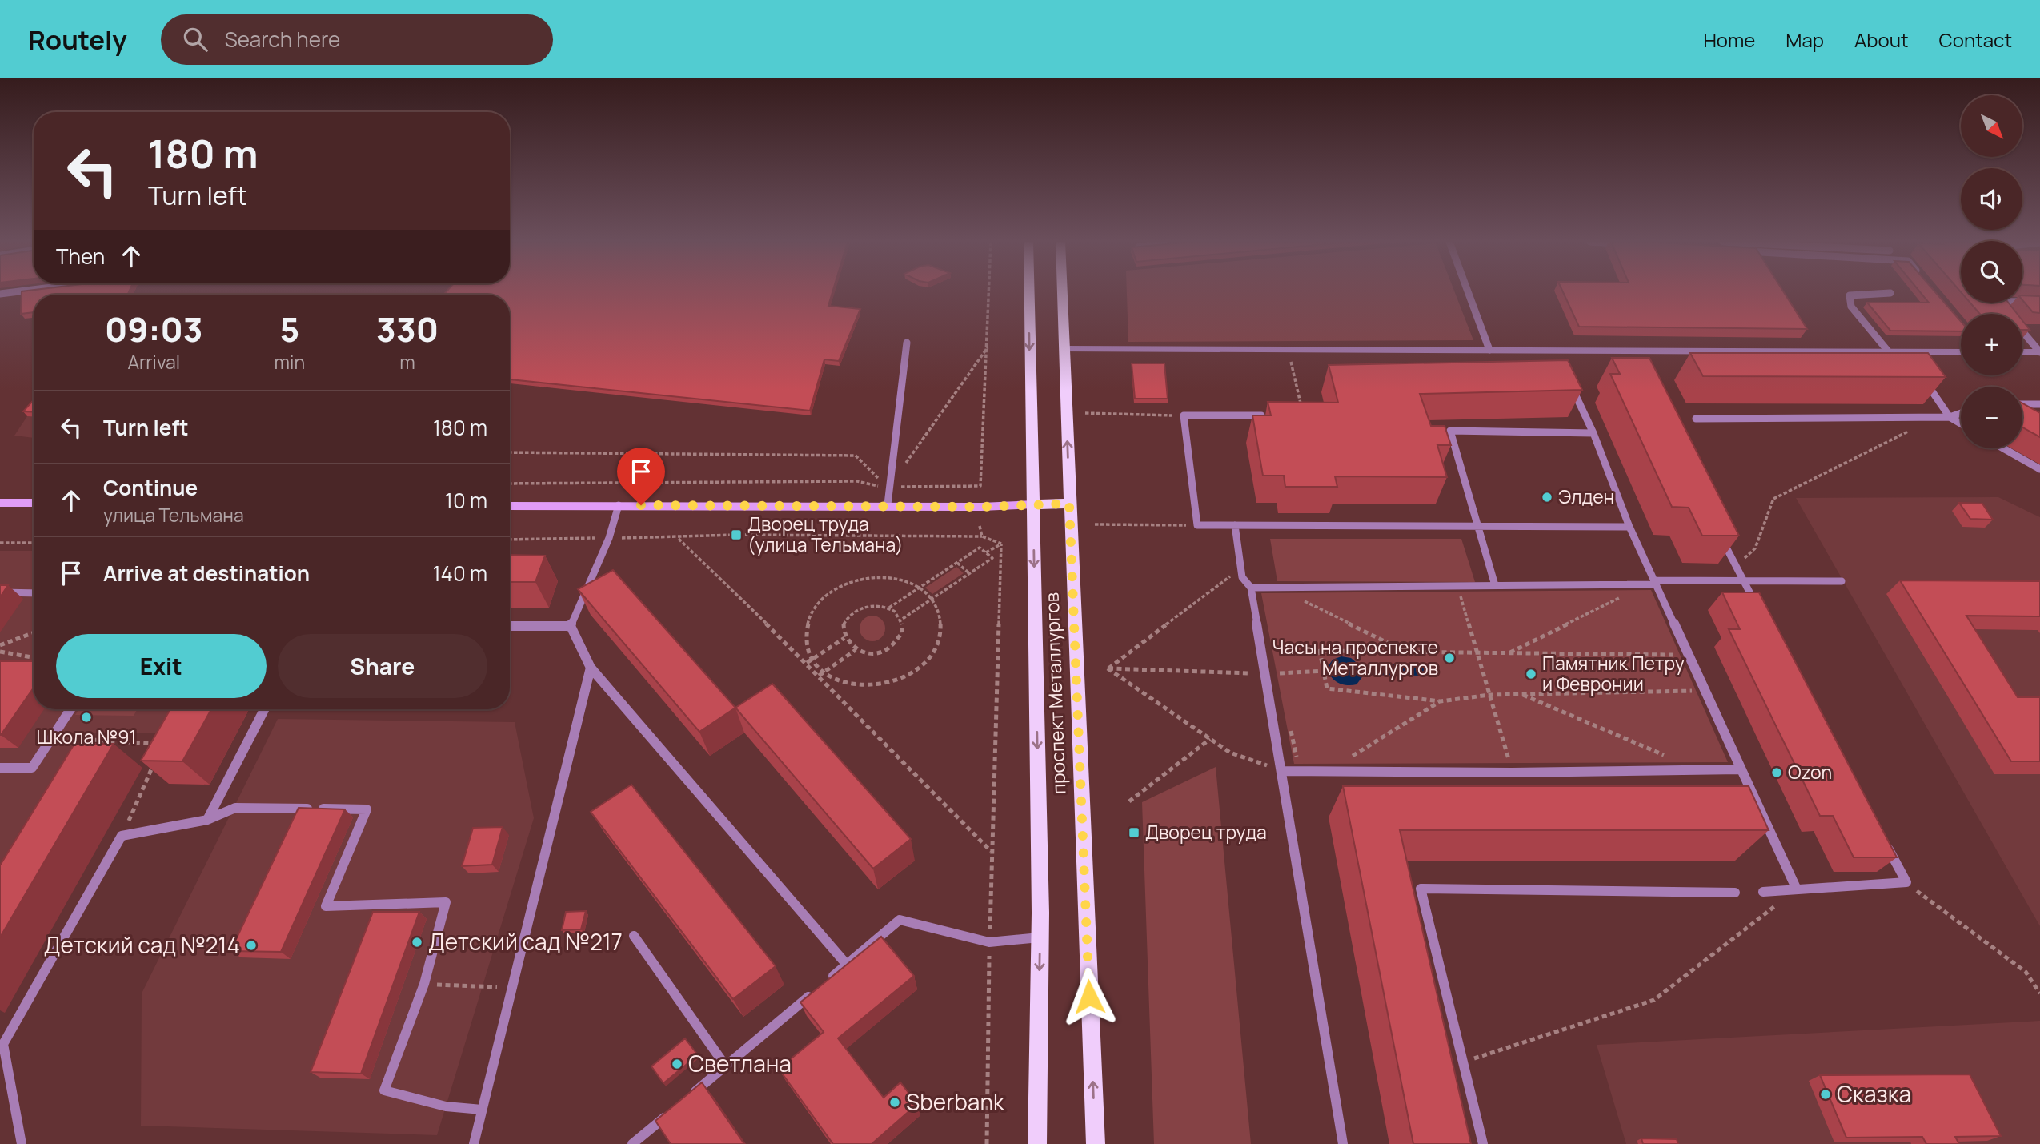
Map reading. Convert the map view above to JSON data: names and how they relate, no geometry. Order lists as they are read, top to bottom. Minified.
{"streets":{"main road":["проспект Металлургов"]},"places":{"other":["Элден","Часы на проспекте Металлургов","Памятник Петру и Февронии","Школа №91","Ozon","Детский сад №217","Детский сад №214","Светлана","Сказка","Sberbank"],"transit":["Дворец труда (улица Тельмана)","Дворец труда"]},"north":"bottom right","page":{"header":"Routely","search":"Search here","nav":["Home","Map","About","Contact"],"map_buttons":["+","−"],"turn":["180 m","Turn left"],"then":"Then","eta":["09:03","Arrival","5","min","330","m"],"list":[{"name":"Turn left","value":"180 m"},{"name":"Continue","note":"улица Тельмана","value":"10 m"},{"name":"Arrive at destination","value":"140 m"}],"buttons":["Exit","Share"]}}
